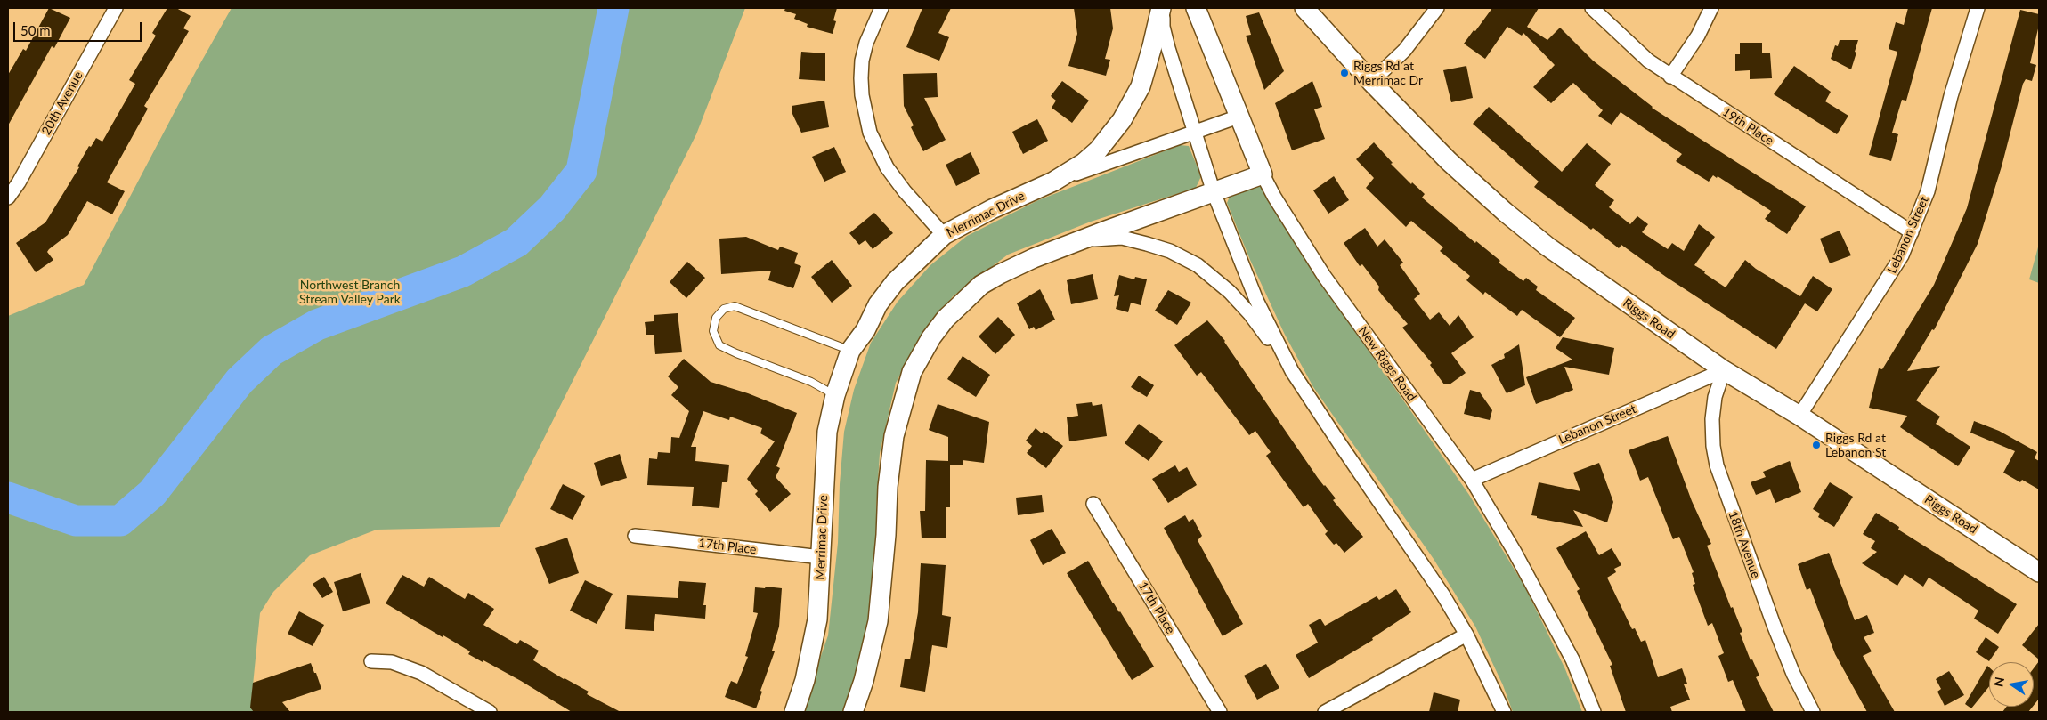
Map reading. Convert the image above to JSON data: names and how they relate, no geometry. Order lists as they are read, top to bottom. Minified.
{"streets":{"street":["20th Avenue","19th Place","Merrimac Drive","Lebanon Street","Riggs Road","New Riggs Road","18th Avenue","17th Place"]},"crossings":[["19th Place","Lebanon Street"],["Merrimac Drive","New Riggs Road"],["Merrimac Drive","17th Place"],["Lebanon Street","Riggs Road"],["Lebanon Street","New Riggs Road"],["Lebanon Street","18th Avenue"],["Riggs Road","18th Avenue"]],"parks":["Northwest Branch Stream Valley Park"],"places":["Riggs Rd at Merrimac Dr","Riggs Rd at Lebanon St"],"scale_bar":"50 m","north":"left"}
